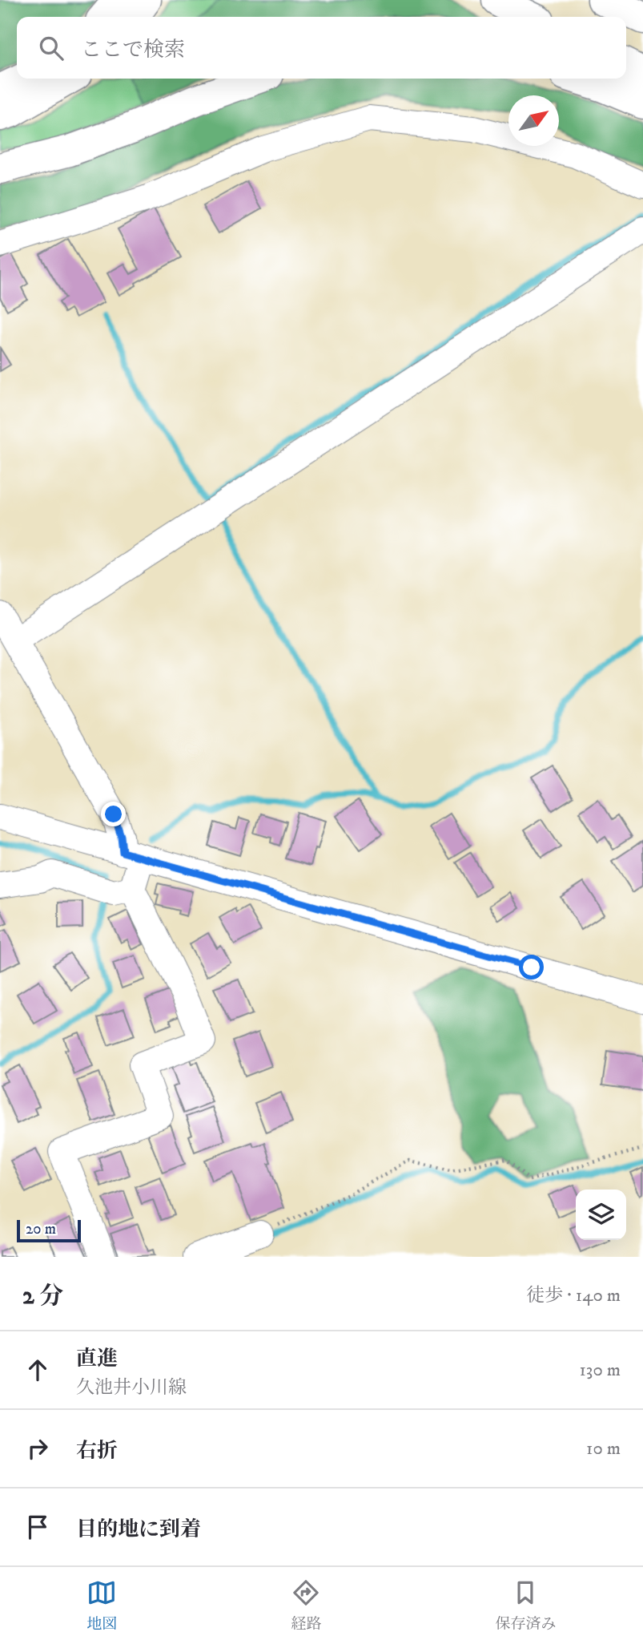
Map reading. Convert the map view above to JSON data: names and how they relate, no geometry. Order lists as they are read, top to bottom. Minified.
{"scale_bar":"20 m","north":"top right","page":{"search":"ここで検索","scale":"20 m","heading":["2 分","徒歩 · 140 m"],"list":[["直進","久池井小川線","130 m"],["右折","10 m"],"目的地に到着"],"nav":["地図","経路","保存済み"]}}
